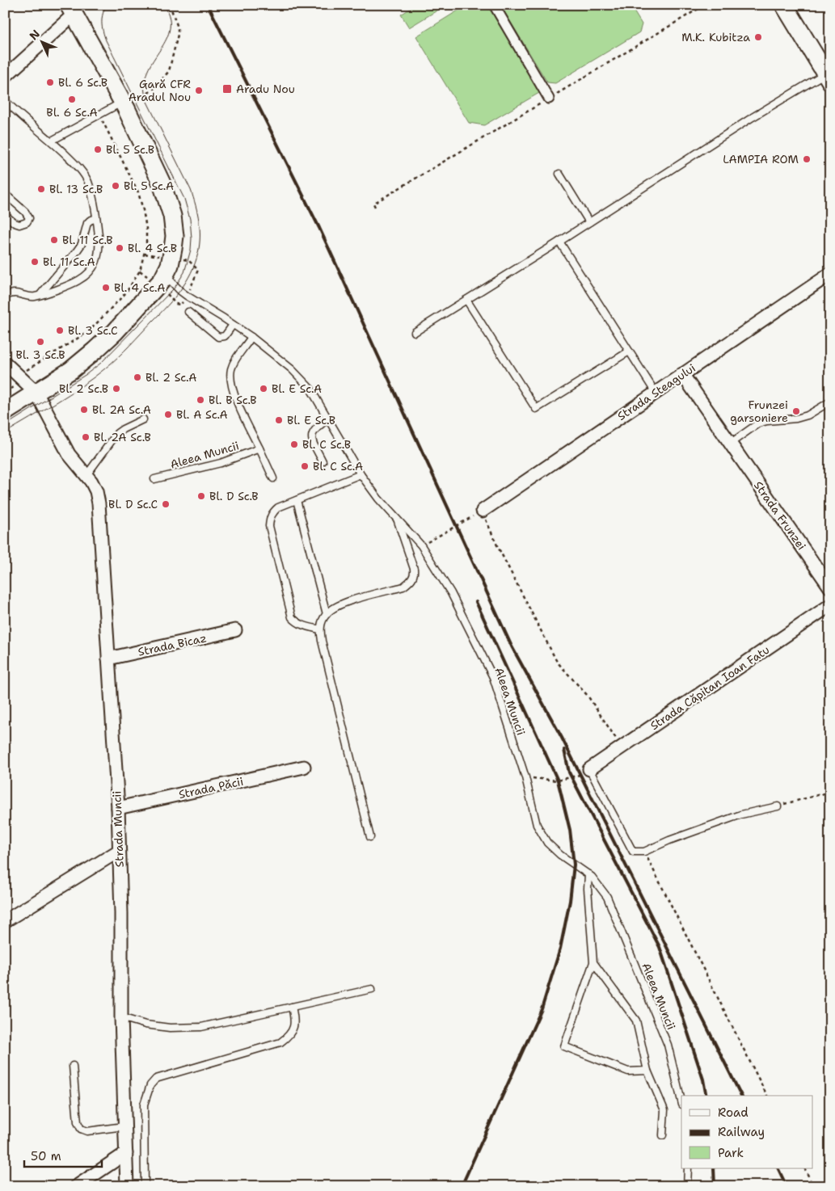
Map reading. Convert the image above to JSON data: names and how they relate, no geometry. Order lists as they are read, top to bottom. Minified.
{"streets":{"street":["Strada Steagului","Strada Frunzei","Strada Bicaz","Strada Căpitan Ioan Fatu","Strada Păcii","Strada Muncii"],"lane":["Aleea Muncii"]},"crossings":[["Strada Steagului","Strada Frunzei"],["Strada Bicaz","Strada Muncii"],["Strada Păcii","Strada Muncii"]],"places":{"other":["M.K. Kubitza","Bl. 6 Sc.B","Gară CFR Aradul Nou","Bl. 6 Sc.A","Bl. 5 Sc.B","LAMPIA ROM","Bl. 5 Sc.A","Bl. 13 Sc.B","Bl. 11 Sc.B","Bl. 4 Sc.B","Bl. 11 Sc.A","Bl. 4 Sc.A","Bl. 3 Sc.C","Bl. 3 Sc.B","Bl. 2 Sc.A","Bl. 2 Sc.B","Bl. E Sc.A","Bl. B Sc.B","Bl. 2A Sc.A","Frunzei garsoniere","Bl. A Sc.A","Bl. E Sc.B","Bl. 2A Sc.B","Bl. C Sc.B","Bl. C Sc.A","Bl. D Sc.B","Bl. D Sc.C"],"transit":["Aradu Nou"]},"legend":["Road","Railway","Park"],"scale_bar":"50 m","north":"top left"}
